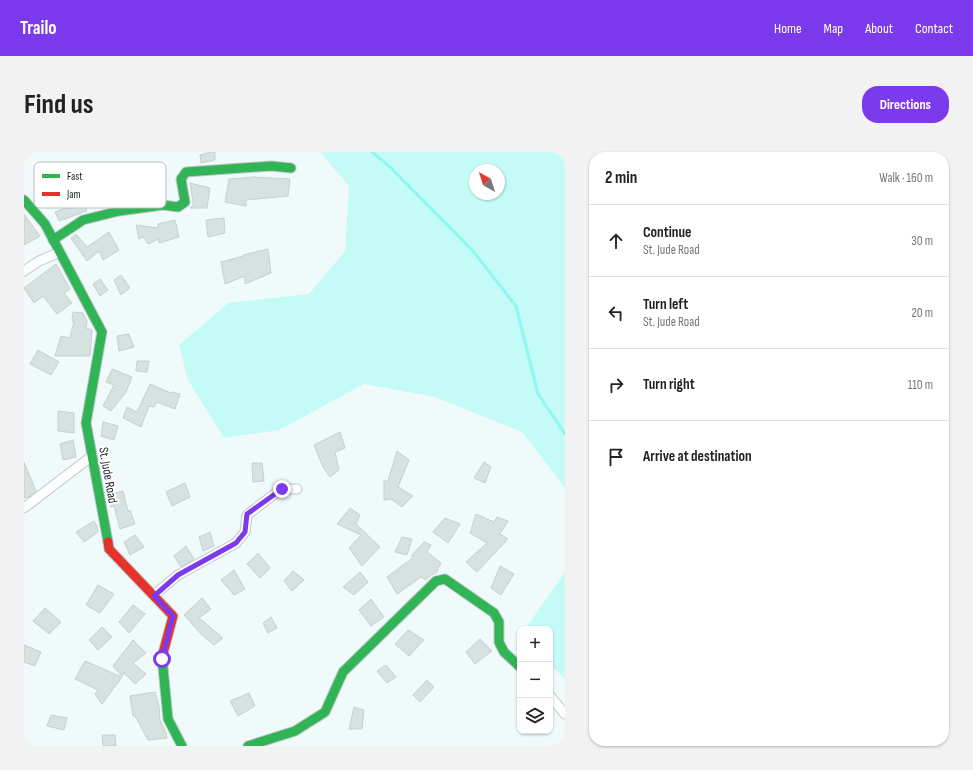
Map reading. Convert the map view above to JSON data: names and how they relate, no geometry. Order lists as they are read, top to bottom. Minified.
{"streets":{"street":["St. Jude Road"]},"legend":["Fast","Jam"],"north":"top left","page":{"header":"Trailo","nav":["Home","Map","About","Contact"],"buttons":"Directions","title":"Find us","heading":["2 min","Walk · 160 m"],"list":[["Continue","St. Jude Road","30 m"],["Turn left","St. Jude Road","20 m"],["Turn right","110 m"],"Arrive at destination"],"map_buttons":["+","−"]}}
